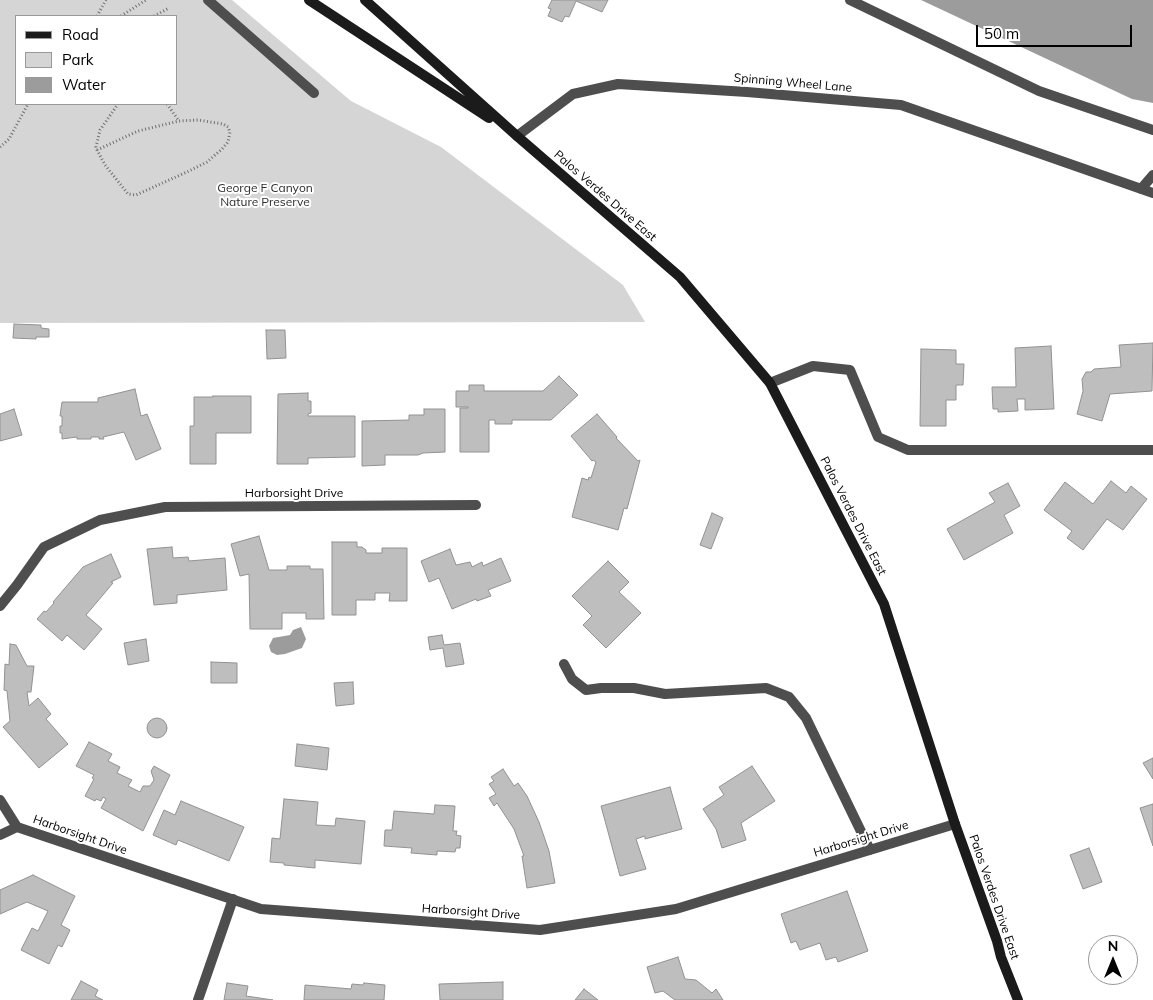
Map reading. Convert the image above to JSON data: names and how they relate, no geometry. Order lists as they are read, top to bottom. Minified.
{"streets":{"main road":["Palos Verdes Drive East"],"street":["Spinning Wheel Lane","Harborsight Drive"]},"crossings":[["Spinning Wheel Lane","Palos Verdes Drive East"],["Palos Verdes Drive East","Harborsight Drive"]],"parks":["George F Canyon Nature Preserve"],"legend":["Road","Park","Water"],"scale_bar":"50 m","north":"top"}
